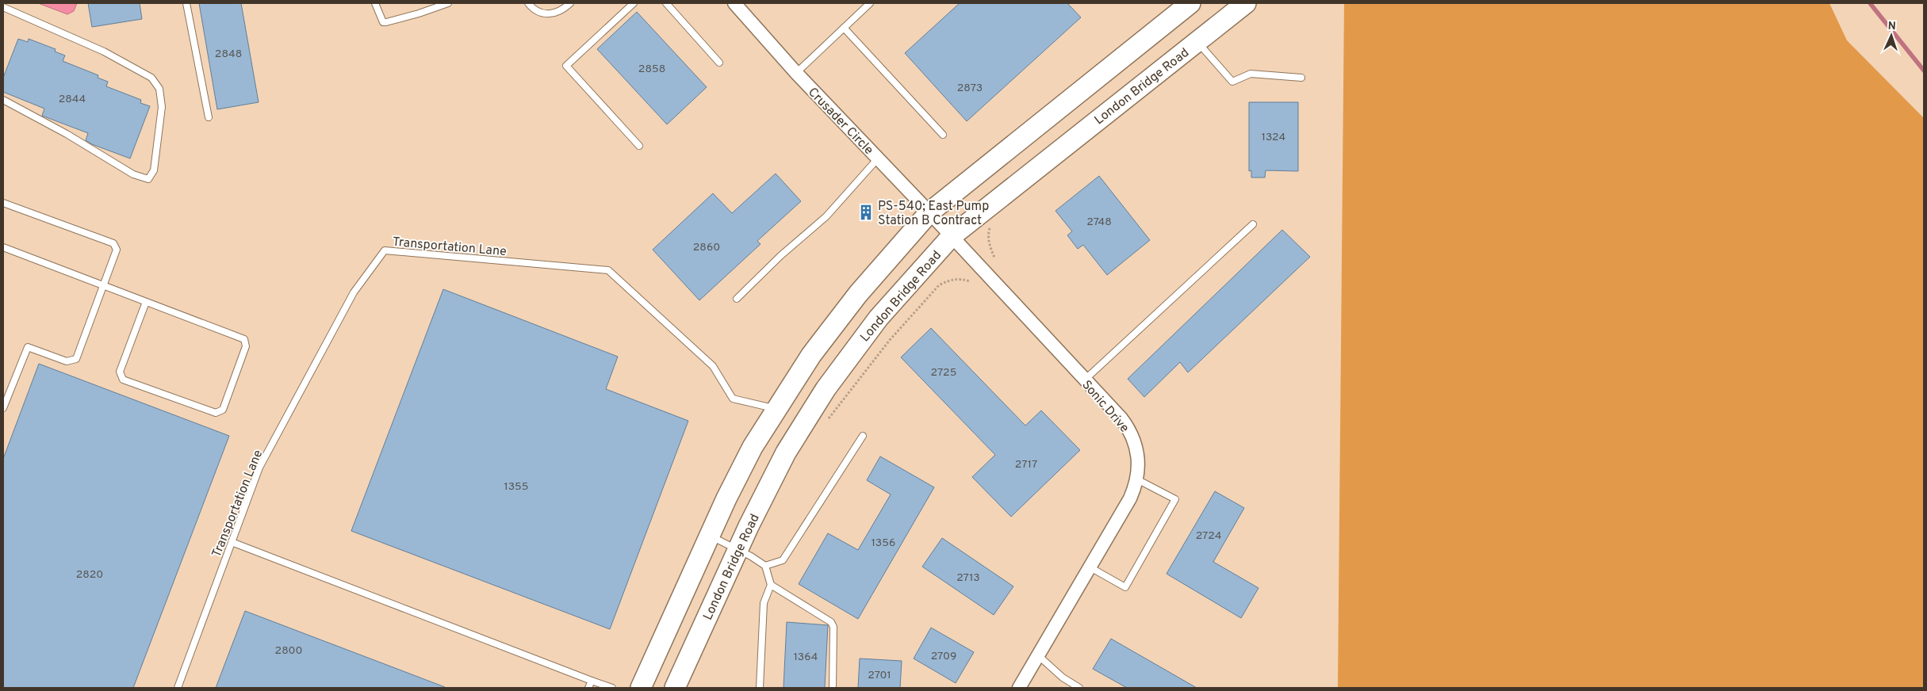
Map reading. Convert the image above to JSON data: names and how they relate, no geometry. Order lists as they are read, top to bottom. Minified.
{"streets":{"main road":["London Bridge Road"],"street":["Crusader Circle","Sonic Drive"],"lane":["Transportation Lane"]},"crossings":[["London Bridge Road","Crusader Circle"],["London Bridge Road","Sonic Drive"],["Crusader Circle","Sonic Drive"]],"places":{"building":["PS-540; East Pump Station B Contract"]},"house_numbers":["2848","2858","2873","2844","1324","2748","2860","2725","2717","1355","2724","1356","2820","2713","2800","2709","1364","2701"],"north":"top"}
